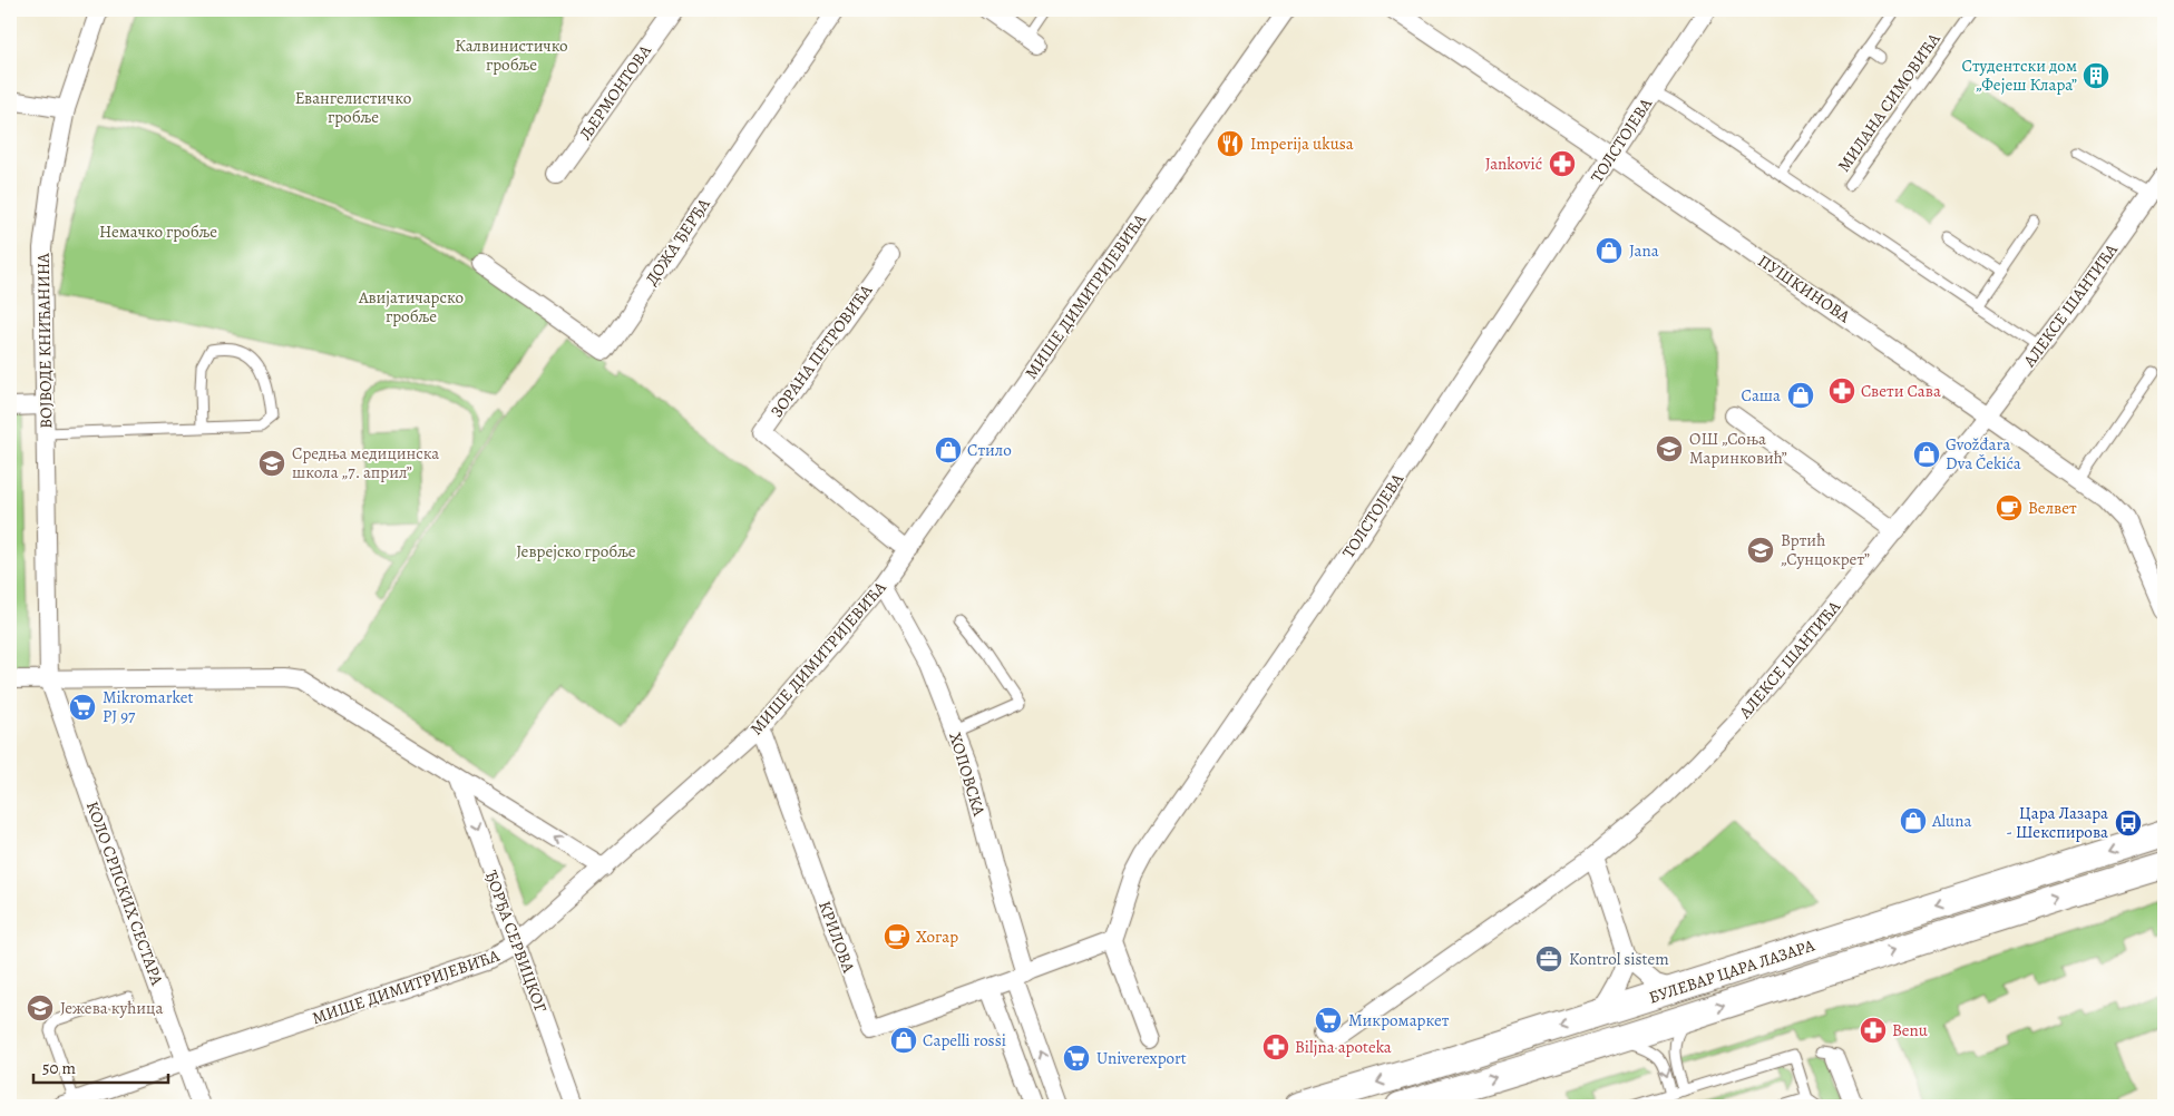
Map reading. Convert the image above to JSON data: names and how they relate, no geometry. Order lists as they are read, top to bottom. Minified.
{"streets":{"main road":["БУЛЕВАР ЦАРА ЛАЗАРА"],"street":["ЉЕРМОНТОВА","ТОЛСТОЈЕВА","ДОЖА ЂЕРЂА","ПУШКИНОВА","МИШЕ ДИМИТРИЈЕВИЋА","АЛЕКСЕ ШАНТИЋА","ВОЈВОДЕ КНИЋАНИНА","ЗОРАНА ПЕТРОВИЋА","ХОПОВСКА","КОЛО СРПСКИХ СЕСТАРА","КРИЛОВА","ЂОРЂА СЕРВИЦКОГ"],"lane":["МИЛАНА СИМОВИЋА"]},"crossings":[["ТОЛСТОЈЕВА","ПУШКИНОВА"],["ТОЛСТОЈЕВА","КРИЛОВА"],["ПУШКИНОВА","АЛЕКСЕ ШАНТИЋА"],["МИШЕ ДИМИТРИЈЕВИЋА","ЗОРАНА ПЕТРОВИЋА"],["МИШЕ ДИМИТРИЈЕВИЋА","ХОПОВСКА"],["МИШЕ ДИМИТРИЈЕВИЋА","КОЛО СРПСКИХ СЕСТАРА"],["МИШЕ ДИМИТРИЈЕВИЋА","КРИЛОВА"],["МИШЕ ДИМИТРИЈЕВИЋА","ЂОРЂА СЕРВИЦКОГ"],["ВОЈВОДЕ КНИЋАНИНА","КОЛО СРПСКИХ СЕСТАРА"],["ХОПОВСКА","КРИЛОВА"]],"one_way":["ЂОРЂА СЕРВИЦКОГ"],"parks":["Калвинистичко гробље","Евангелистичко гробље","Немачко гробље","Авијатичарско гробље","Јеврејско гробље"],"places":{"building":["Студентски дом „Фејеш Клара”"],"restaurant":["Imperija ukusa"],"pharmacy":["Janković","Свети Сава","Benu","Biljna apoteka"],"shop":["Jana","Саша","Стило","Gvožđara Dva Čekića","Aluna","Capelli rossi"],"school or university":["ОШ „Соња Маринковић”","Средња медицинска школа „7. април”","Вртић „Сунцокрет”","Јежева кућица"],"cafe":["Велвет","Хогар"],"supermarket":["Mikromarket PJ 97","Микромаркет","Univerexport"],"bus stop":["Цара Лазара - Шекспирова"],"office":["Kontrol sistem"]},"scale_bar":"50 m"}
